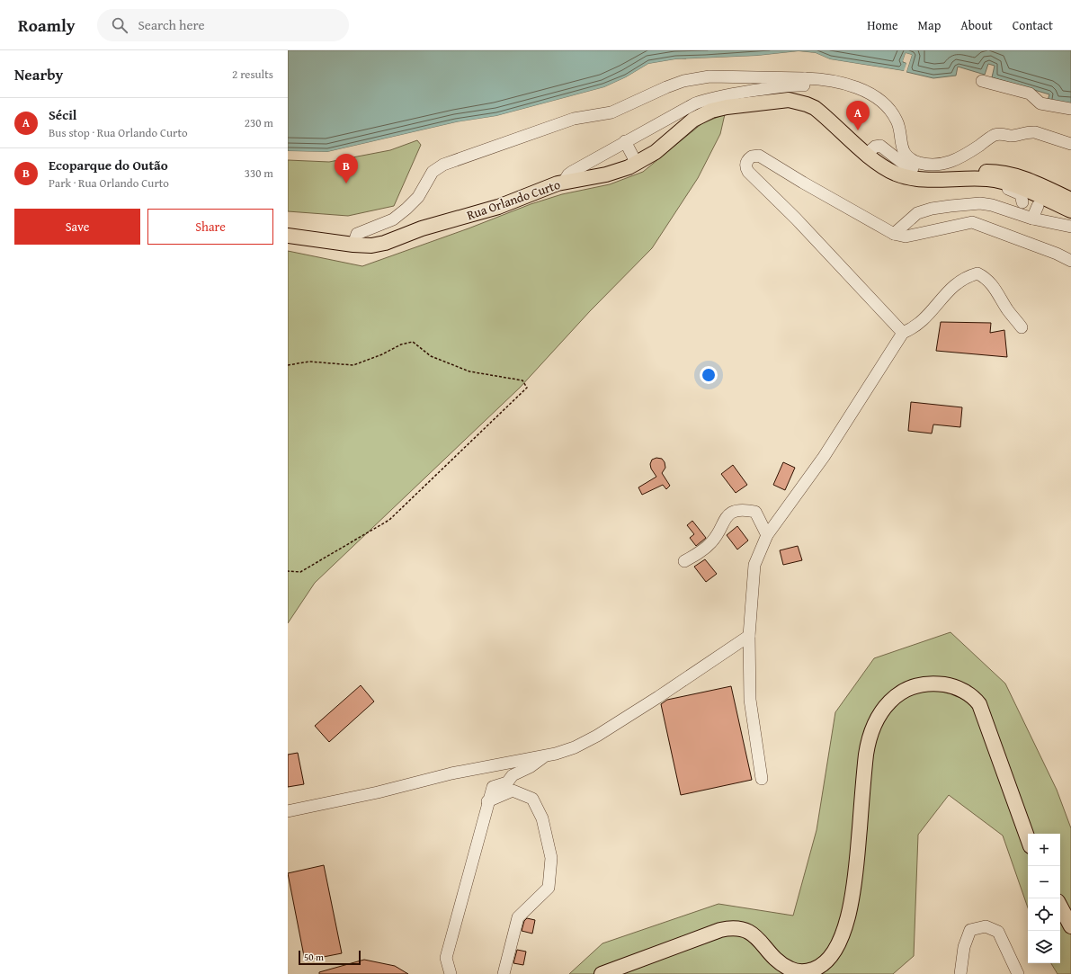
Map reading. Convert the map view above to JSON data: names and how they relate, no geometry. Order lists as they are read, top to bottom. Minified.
{"streets":{"main road":["Rua Orlando Curto"]},"scale_bar":"50 m","page":{"header":"Roamly","search":"Search here","nav":["Home","Map","About","Contact"],"heading":["Nearby","2 results"],"list":[{"mark":"A","name":"Sécil","note":"Bus stop · Rua Orlando Curto","value":"230 m"},{"mark":"B","name":"Ecoparque do Outão","note":"Park · Rua Orlando Curto","value":"330 m"}],"pins":["A","B"],"buttons":["Save","Share"],"map_buttons":["+","−"],"scale":"50 m"}}
